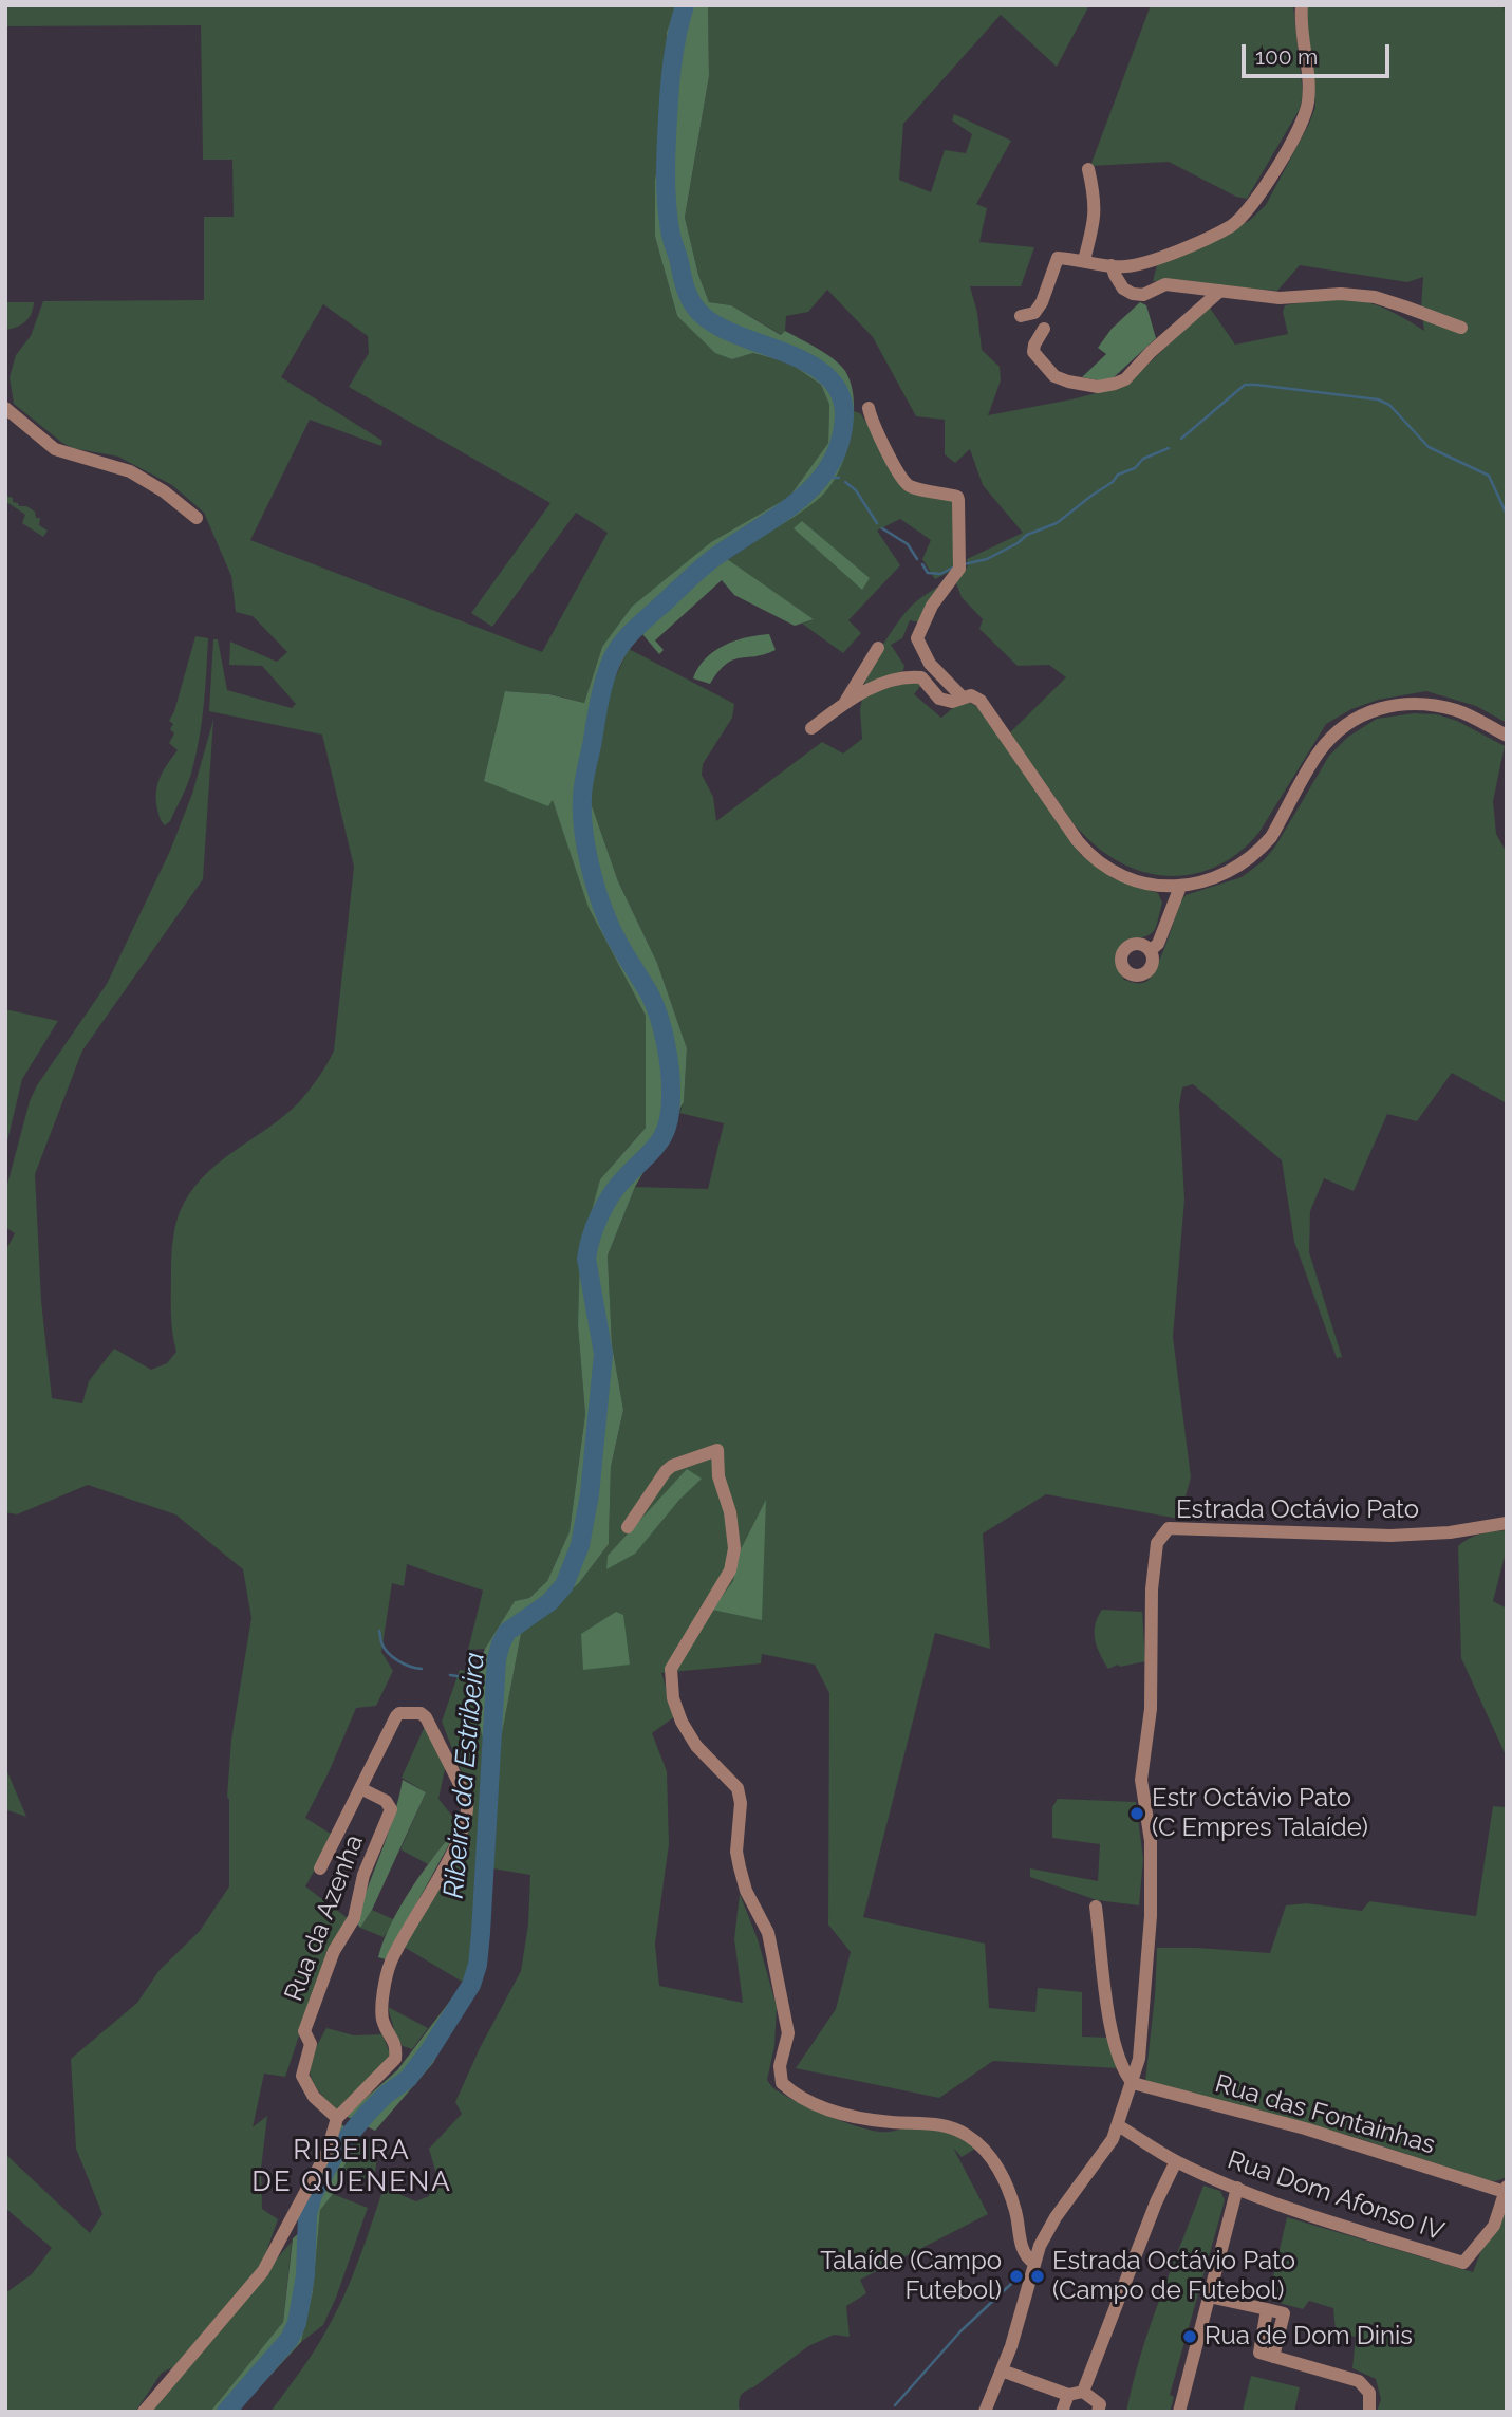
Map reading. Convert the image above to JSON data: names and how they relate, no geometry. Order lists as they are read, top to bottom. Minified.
{"streets":{"street":["Estrada Octávio Pato","Rua da Azenha","Rua das Fontainhas","Rua Dom Afonso IV"]},"crossings":[["Estrada Octávio Pato","Rua das Fontainhas"],["Estrada Octávio Pato","Rua Dom Afonso IV"],["Rua das Fontainhas","Rua Dom Afonso IV"]],"districts":["RIBEIRA DE QUENENA"],"water":["Ribeira da Estribeira"],"places":["Estr Octávio Pato (C Empres Talaíde)","Talaíde (Campo Futebol)","Estrada Octávio Pato (Campo de Futebol)","Rua de Dom Dinis"],"scale_bar":"100 m"}
